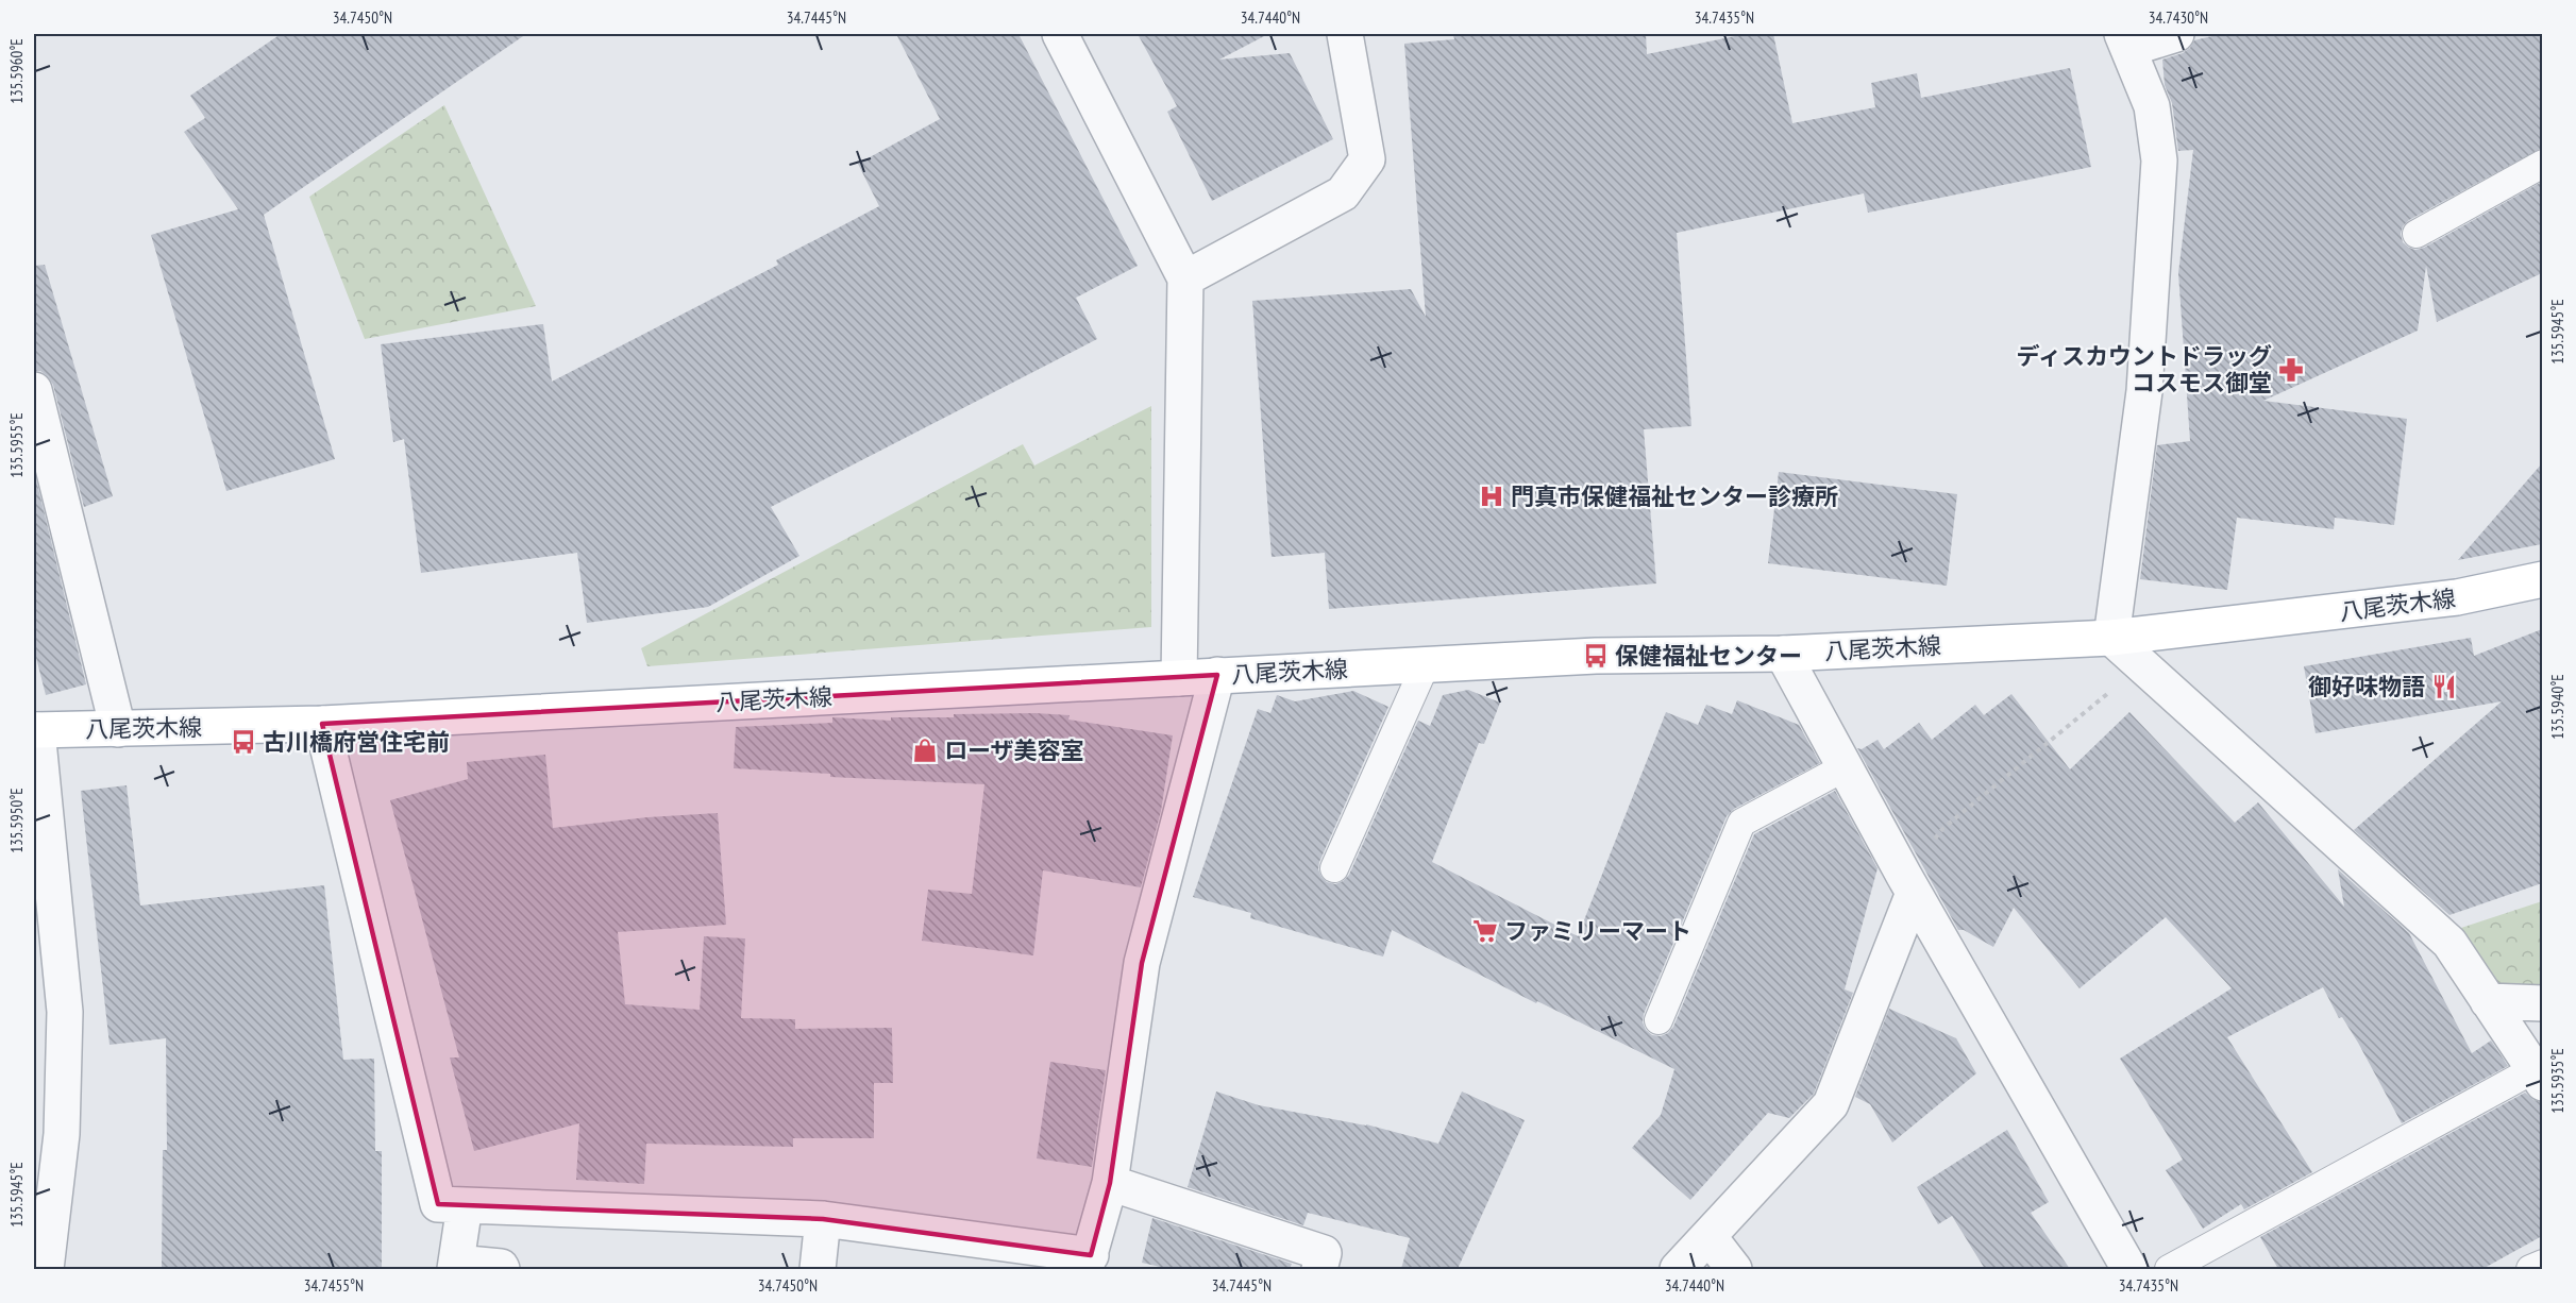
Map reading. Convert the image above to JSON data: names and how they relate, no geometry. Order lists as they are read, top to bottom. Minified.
{"streets":{"main road":["八尾茨木線"]},"places":{"pharmacy":["ディスカウントドラッグ コスモス御堂"],"hospital":["門真市保健福祉センター診療所"],"bus stop":["保健福祉センター","古川橋府営住宅前"],"restaurant":["御好味物語"],"shop":["ローザ美容室"],"supermarket":["ファミリーマート"]},"coordinates":["34.7450°N","34.7445°N","34.7440°N","34.7435°N","34.7430°N","135.5960°E","135.5945°E","135.5955°E","135.5940°E","135.5950°E","135.5935°E","34.7455°N"]}
